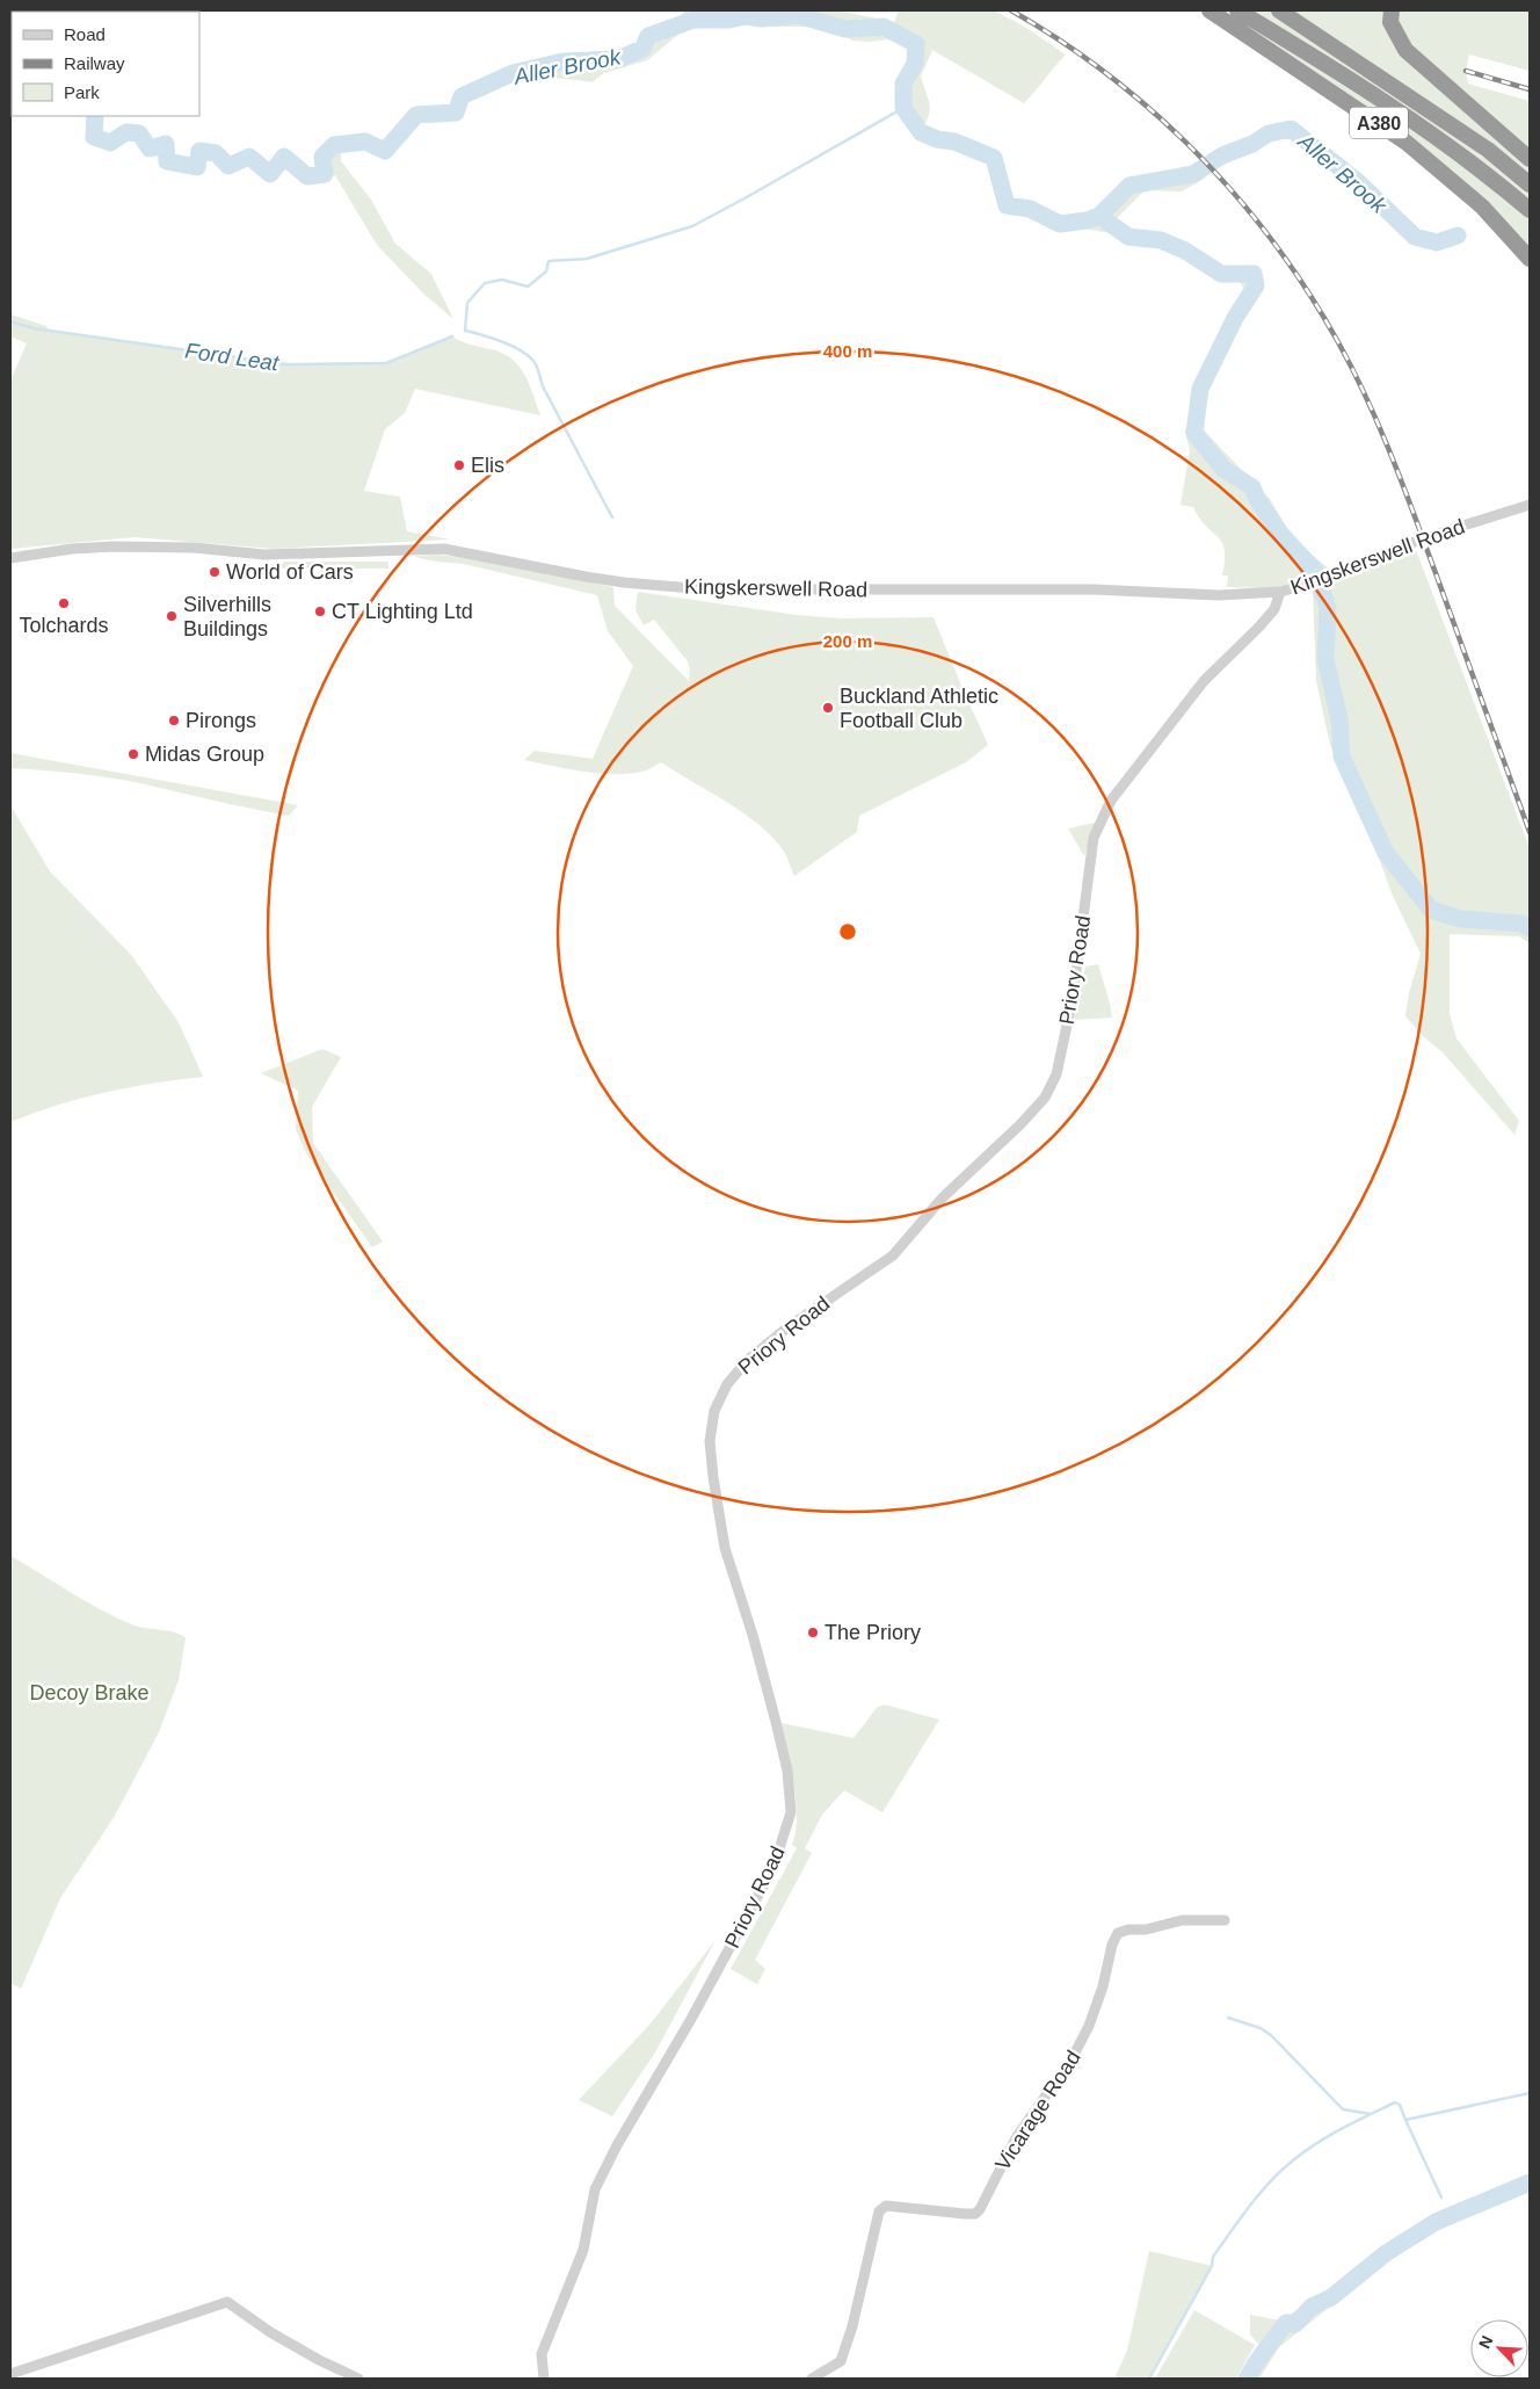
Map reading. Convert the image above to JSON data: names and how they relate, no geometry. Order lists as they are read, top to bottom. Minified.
{"streets":{"highway":["A380"],"street":["Kingskerswell Road","Priory Road","Vicarage Road"]},"crossings":[["Kingskerswell Road","Priory Road"]],"water":["Aller Brook","Ford Leat"],"parks":["Decoy Brake"],"places":["Elis","World of Cars","Tolchards","CT Lighting Ltd","Silverhills Buildings","Buckland Athletic Football Club","Pirongs","Midas Group","The Priory"],"legend":["Road","Railway","Park"],"north":"top left","rings":["400 m","200 m"]}
